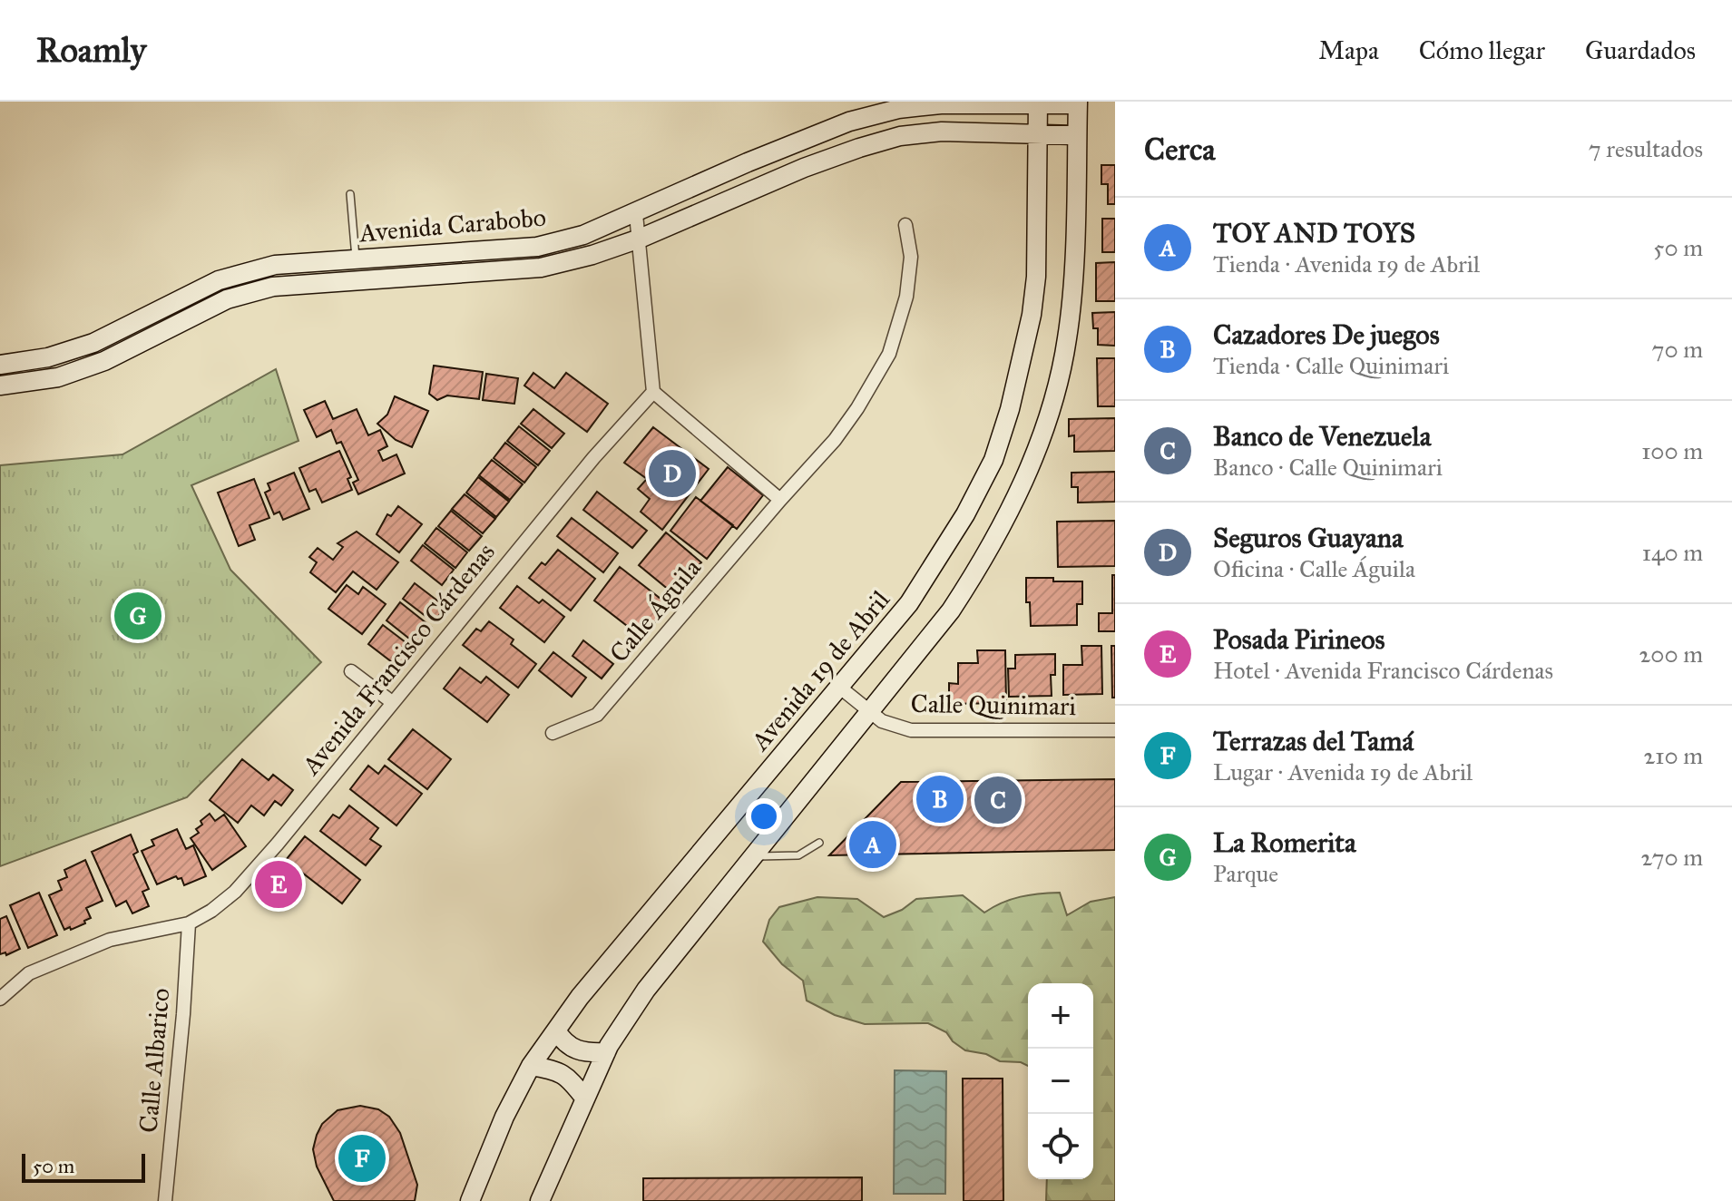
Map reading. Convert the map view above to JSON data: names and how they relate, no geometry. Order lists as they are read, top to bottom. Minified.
{"streets":{"main road":["Avenida Carabobo","Avenida 19 de Abril"],"street":["Calle Águila","Avenida Francisco Cárdenas","Calle Quinimari","Calle Albarico"]},"crossings":[["Avenida Carabobo","Avenida 19 de Abril"],["Avenida Francisco Cárdenas","Calle Albarico"],["Avenida 19 de Abril","Calle Quinimari"]],"scale_bar":"50 m","page":{"header":"Roamly","nav":["Mapa","Cómo llegar","Guardados"],"heading":["Cerca","7 resultados"],"list":[{"mark":"A","name":"TOY AND TOYS","note":"Tienda · Avenida 19 de Abril","value":"50 m"},{"mark":"B","name":"Cazadores De juegos","note":"Tienda · Calle Quinimari","value":"70 m"},{"mark":"C","name":"Banco de Venezuela","note":"Banco · Calle Quinimari","value":"100 m"},{"mark":"D","name":"Seguros Guayana","note":"Oficina · Calle Águila","value":"140 m"},{"mark":"E","name":"Posada Pirineos","note":"Hotel · Avenida Francisco Cárdenas","value":"200 m"},{"mark":"F","name":"Terrazas del Tamá","note":"Lugar · Avenida 19 de Abril","value":"210 m"},{"mark":"G","name":"La Romerita","note":"Parque","value":"270 m"}],"pins":["D","G","B","C","A","E","F"],"map_buttons":["+","−"],"scale":"50 m"}}
